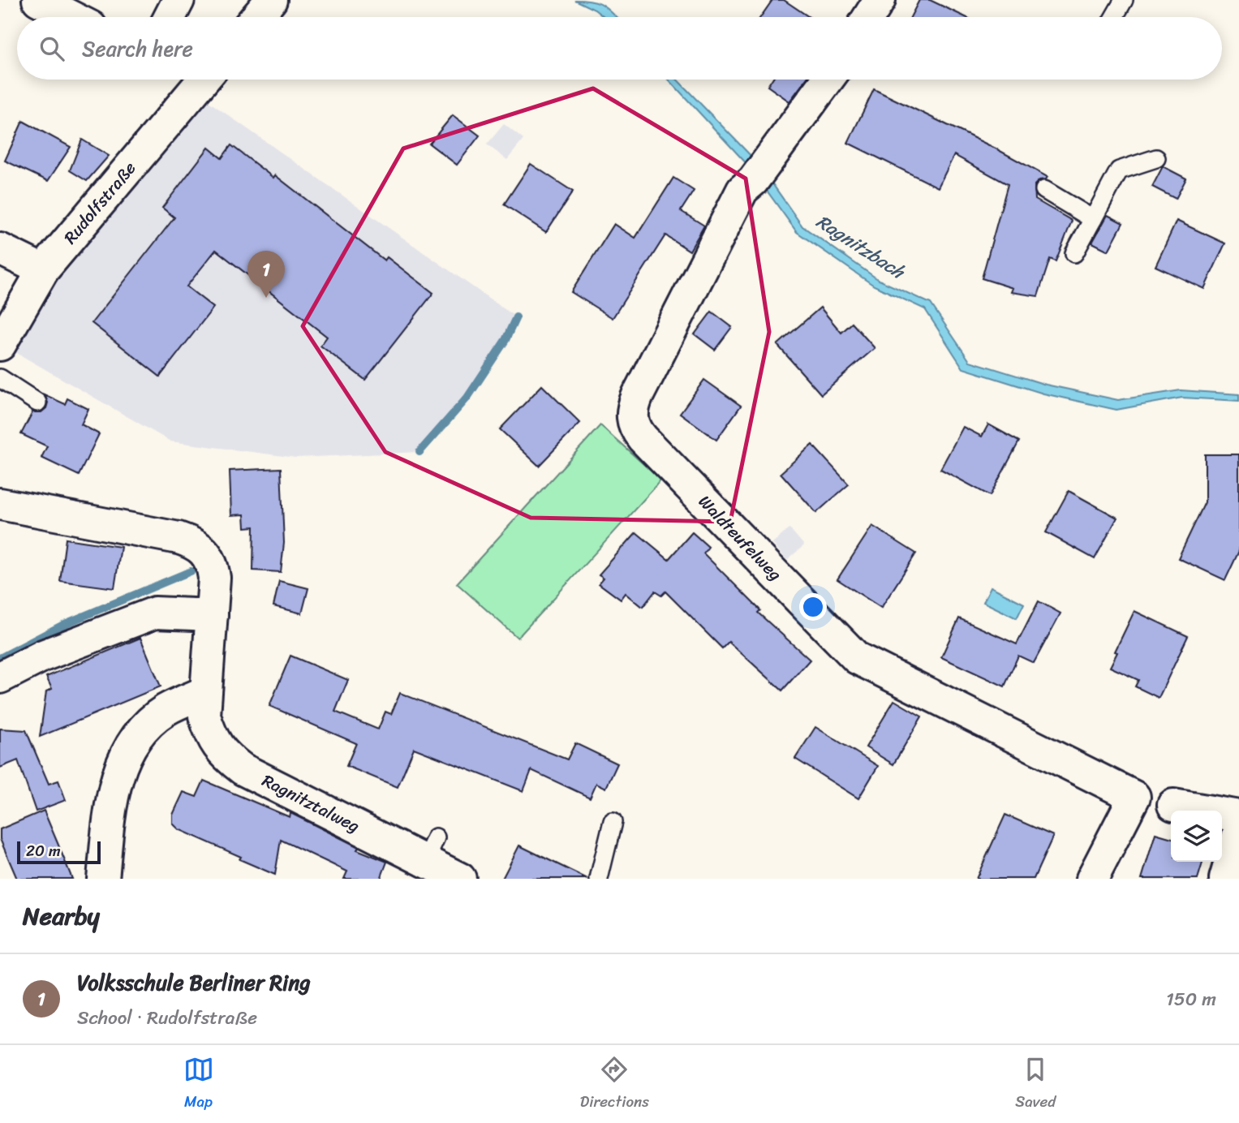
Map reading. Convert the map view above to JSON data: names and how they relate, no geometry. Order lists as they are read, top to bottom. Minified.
{"streets":{"street":["Rudolfstraße","Waldteufelweg","Ragnitztalweg"]},"water":["Ragnitzbach"],"scale_bar":"20 m","page":{"search":"Search here","pins":"1","scale":"20 m","heading":"Nearby","list":[{"mark":"1","name":"Volksschule Berliner Ring","note":"School · Rudolfstraße","value":"150 m"}],"nav":["Map","Directions","Saved"]}}
